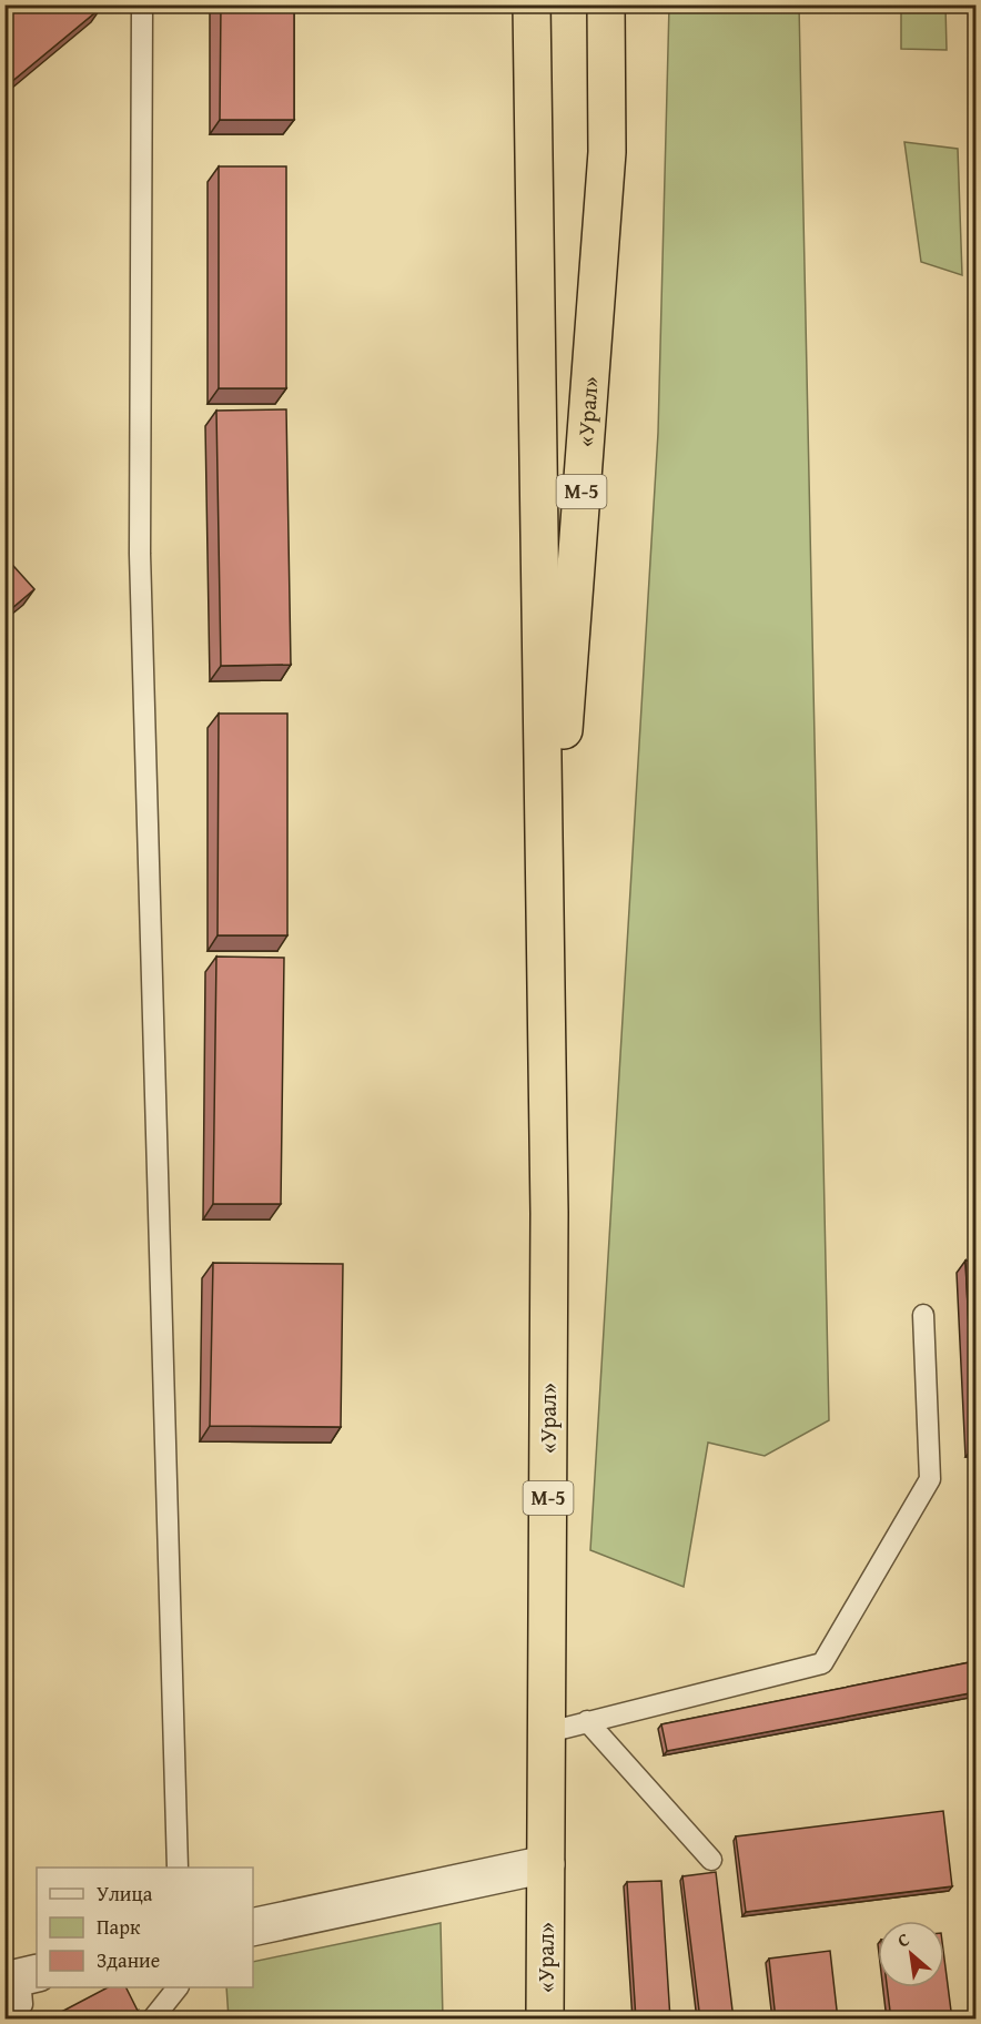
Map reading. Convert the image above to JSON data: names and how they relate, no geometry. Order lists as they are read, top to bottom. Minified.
{"streets":{"highway":["«Урал»","М-5"]},"legend":["Улица","Парк","Здание"],"north":"top left"}
